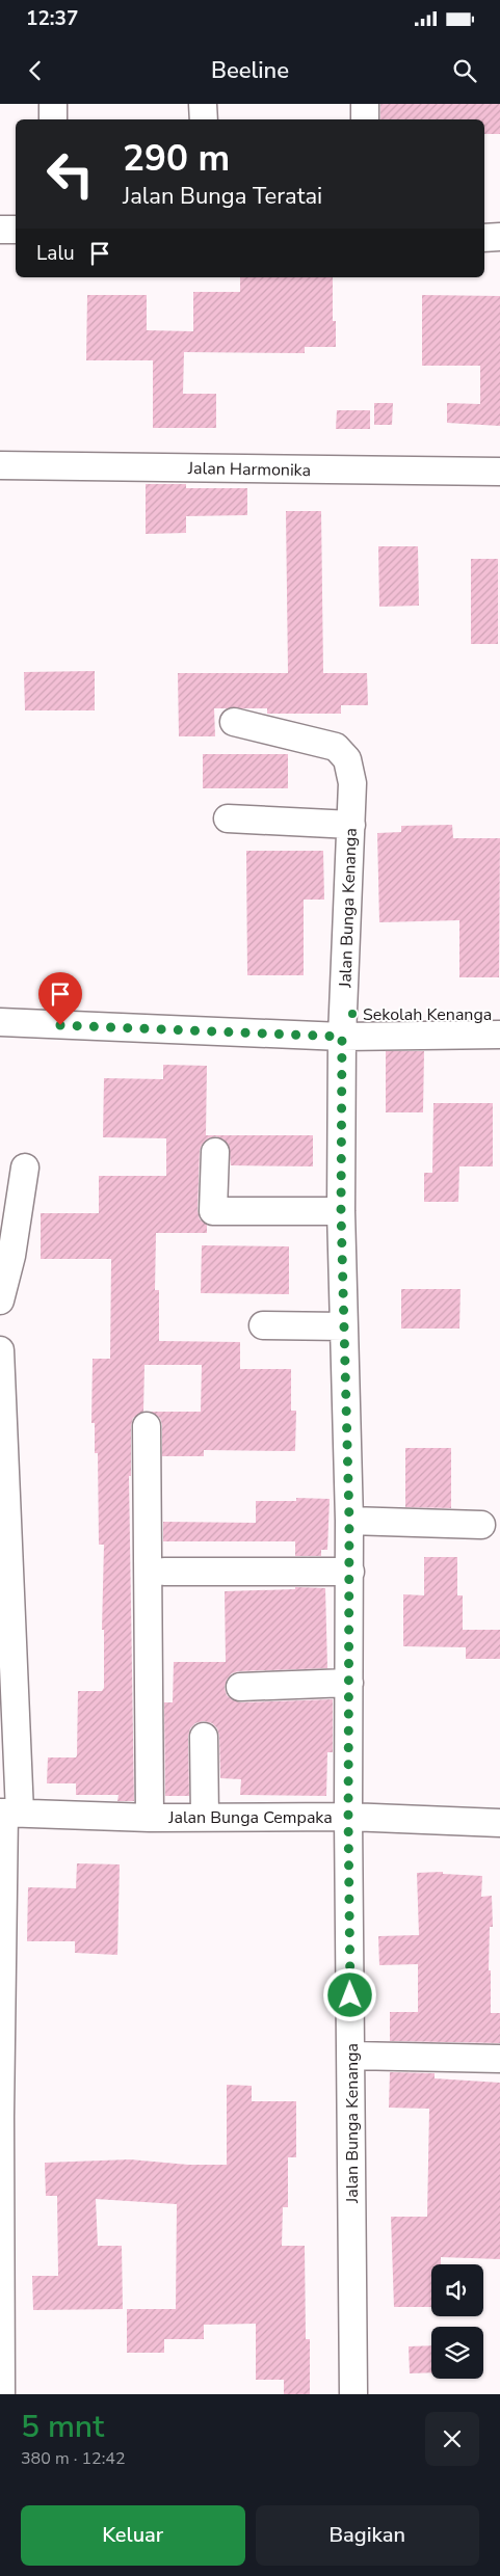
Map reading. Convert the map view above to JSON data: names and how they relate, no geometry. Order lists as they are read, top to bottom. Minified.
{"streets":{"street":["Jalan Harmonika","Jalan Bunga Kenanga","Jalan Bunga Cempaka"]},"crossings":[["Jalan Bunga Kenanga","Jalan Bunga Cempaka"]],"places":["Sekolah Kenanga"],"page":{"status":"12:37","header":"Beeline","turn":["290 m","Jalan Bunga Teratai"],"then":"Lalu","heading":["5 mnt","380 m · 12:42"],"buttons":["Keluar","Bagikan"]}}
